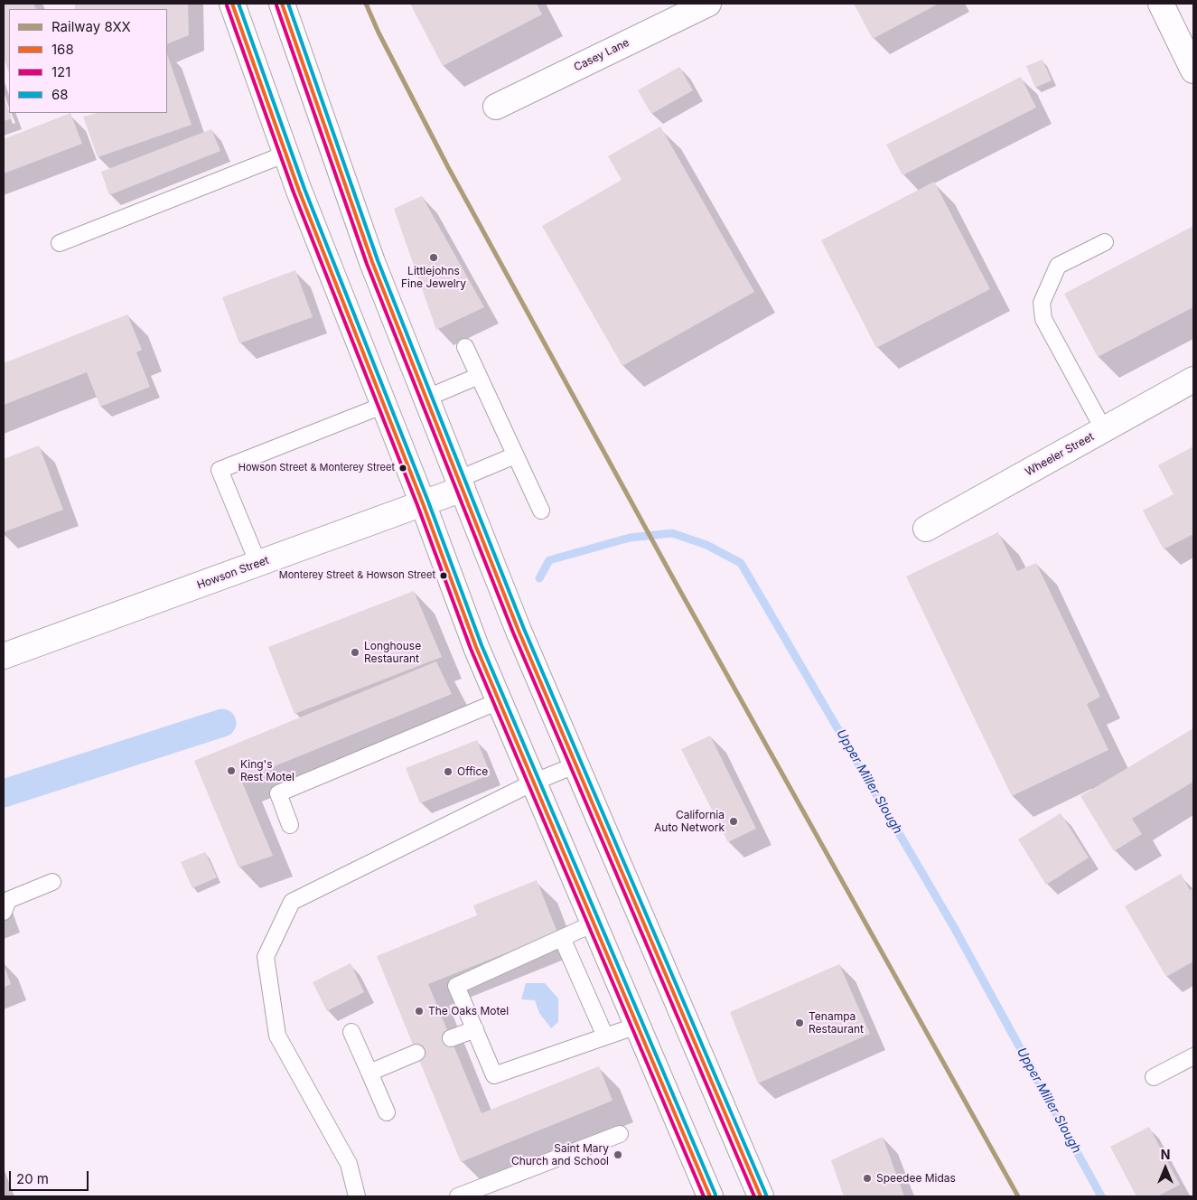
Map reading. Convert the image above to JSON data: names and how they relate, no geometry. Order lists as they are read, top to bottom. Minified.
{"streets":{"main road":["Casey Lane","Wheeler Street","Howson Street"]},"water":["Upper Miller Slough"],"places":["Littlejohns Fine Jewelry","Howson Street & Monterey Street","Monterey Street & Howson Street","Longhouse Restaurant","King's Rest Motel","Office","California Auto Network","The Oaks Motel","Tenampa Restaurant","Saint Mary Church and School","Speedee Midas"],"lines":["rail line 8XX","transit line 168","transit line 68","transit line 121"],"legend":["Railway 8XX","168","121","68"],"scale_bar":"20 m","north":"top"}
